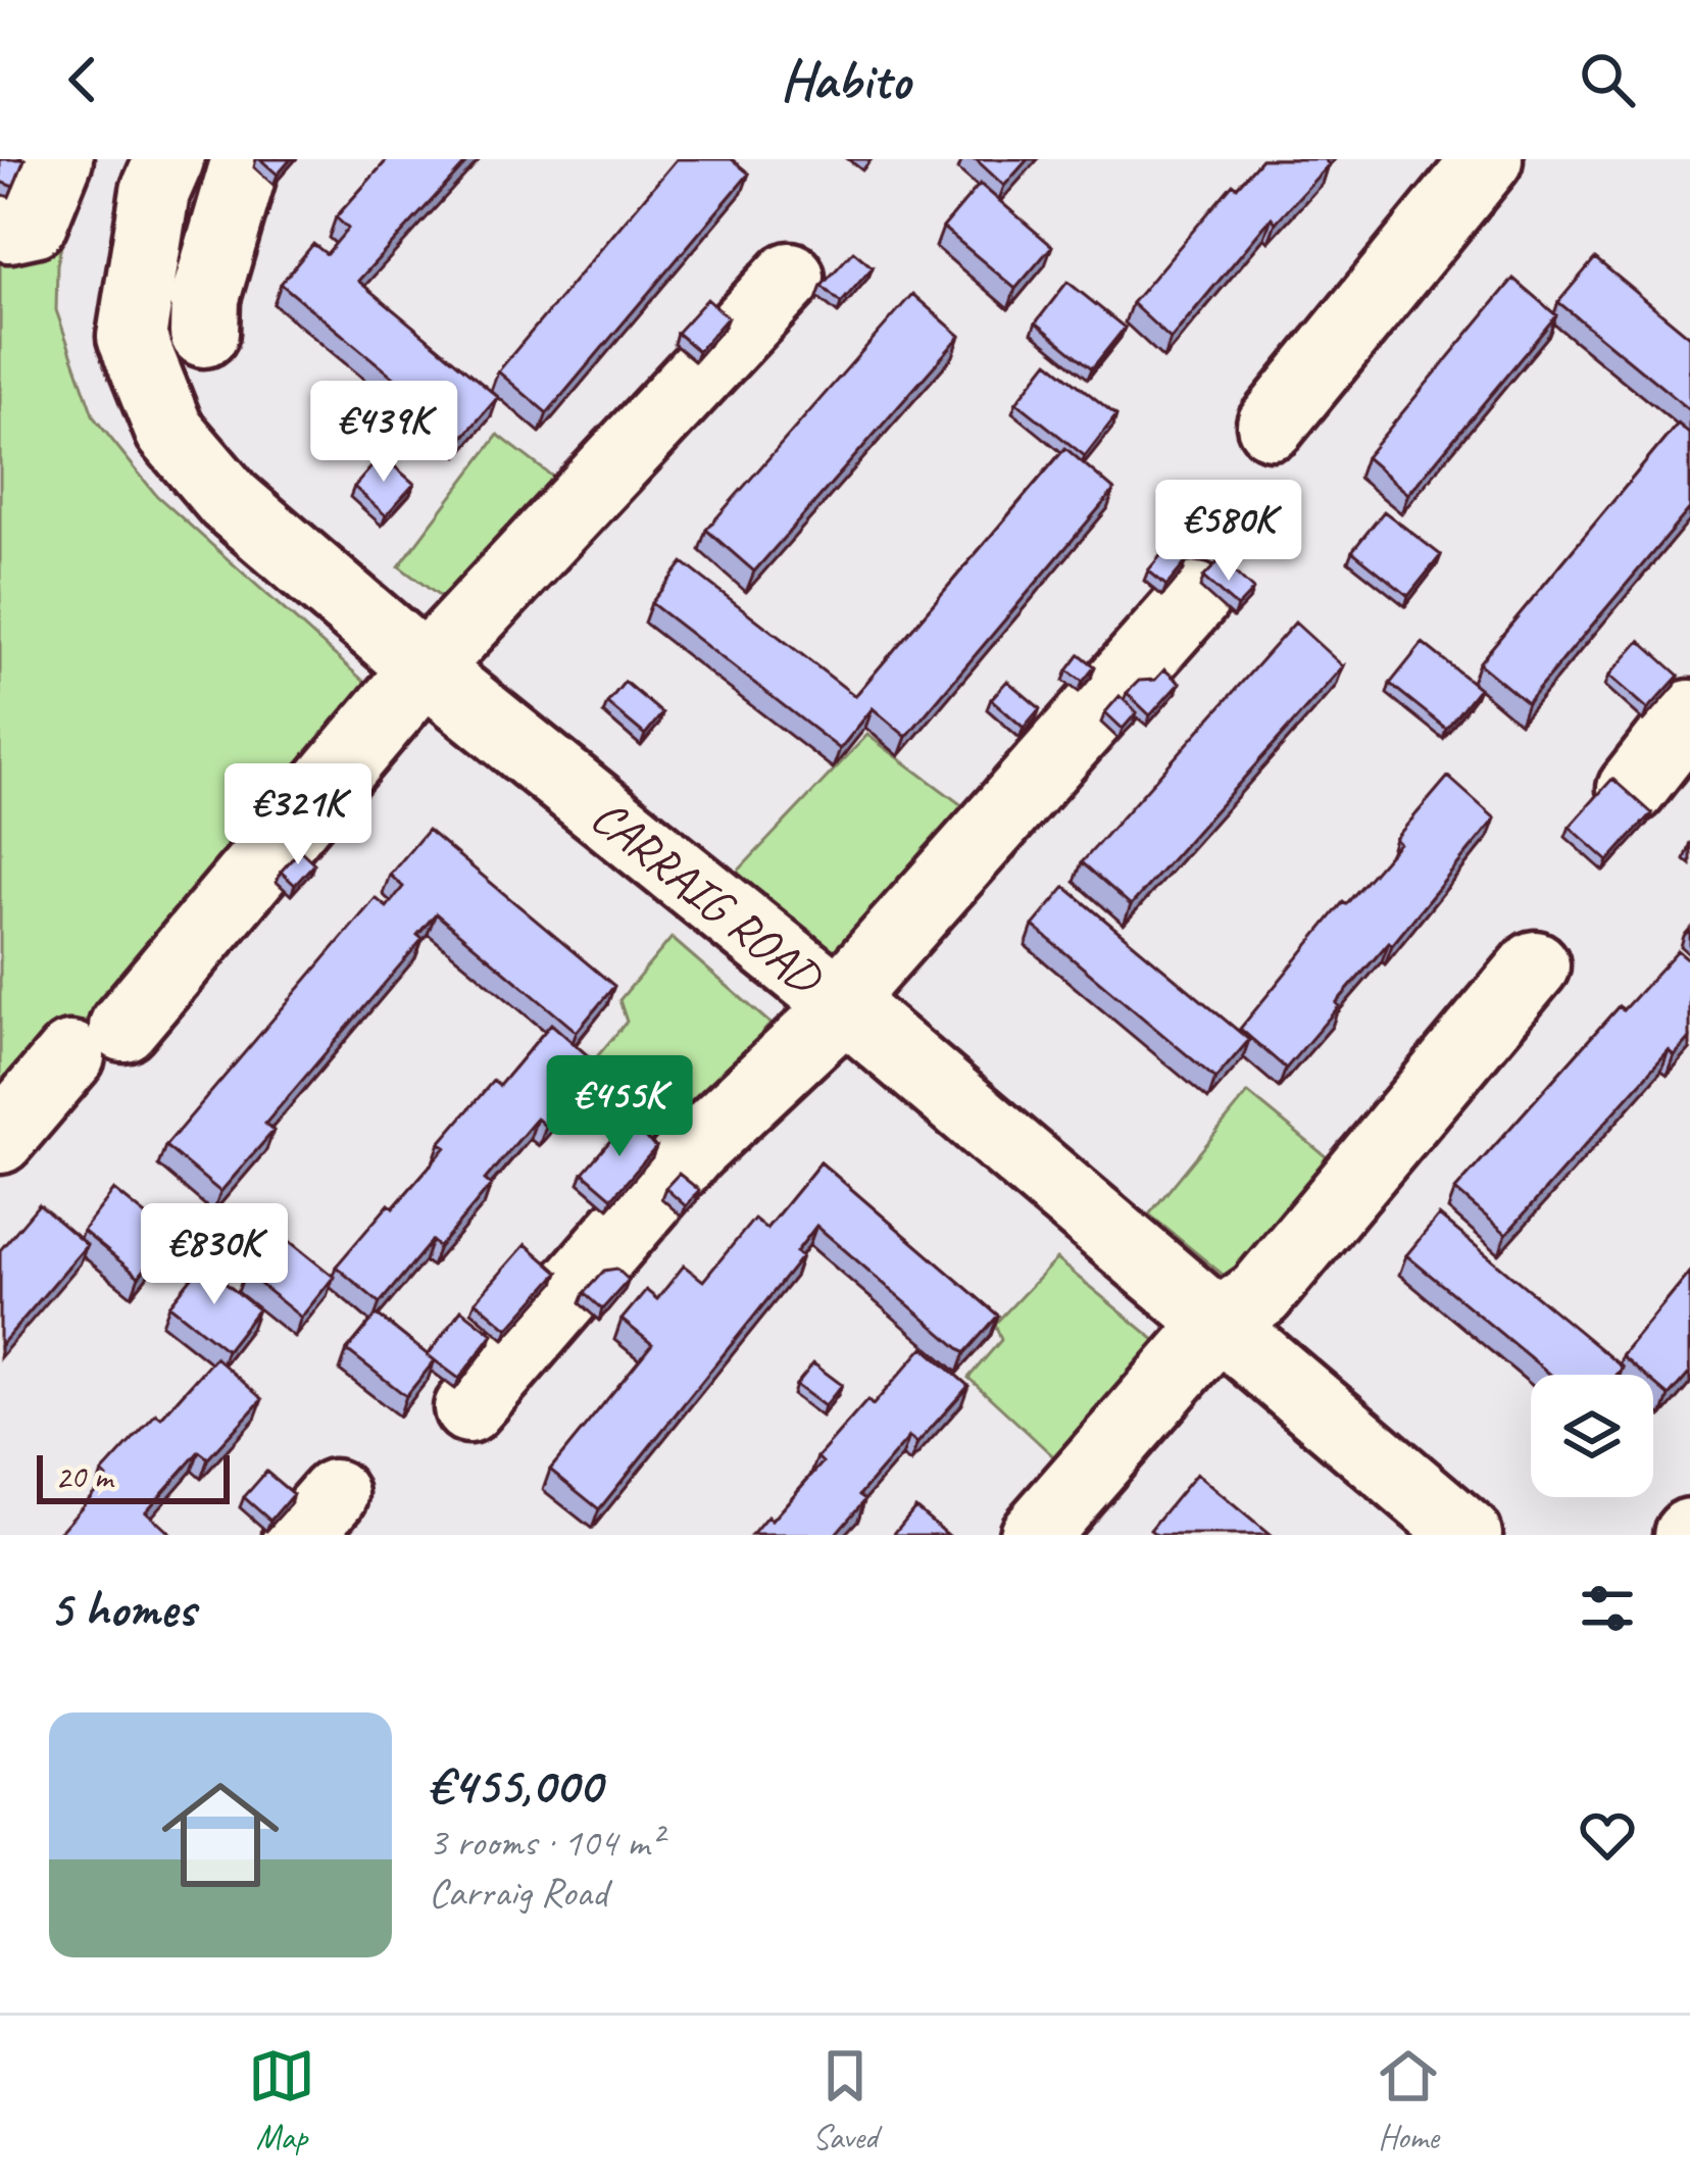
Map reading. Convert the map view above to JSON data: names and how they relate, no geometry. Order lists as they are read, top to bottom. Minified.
{"streets":{"street":["CARRAIG ROAD"]},"scale_bar":"20 m","page":{"header":"Habito","price":["€439K","€580K","€321K","€455K","€830K"],"scale":"20 m","heading":"5 homes","list":[{"name":"€455,000","note":"3 rooms · 104 m² · Carraig Road"}],"tabs":["Map","Saved","Home"]}}
